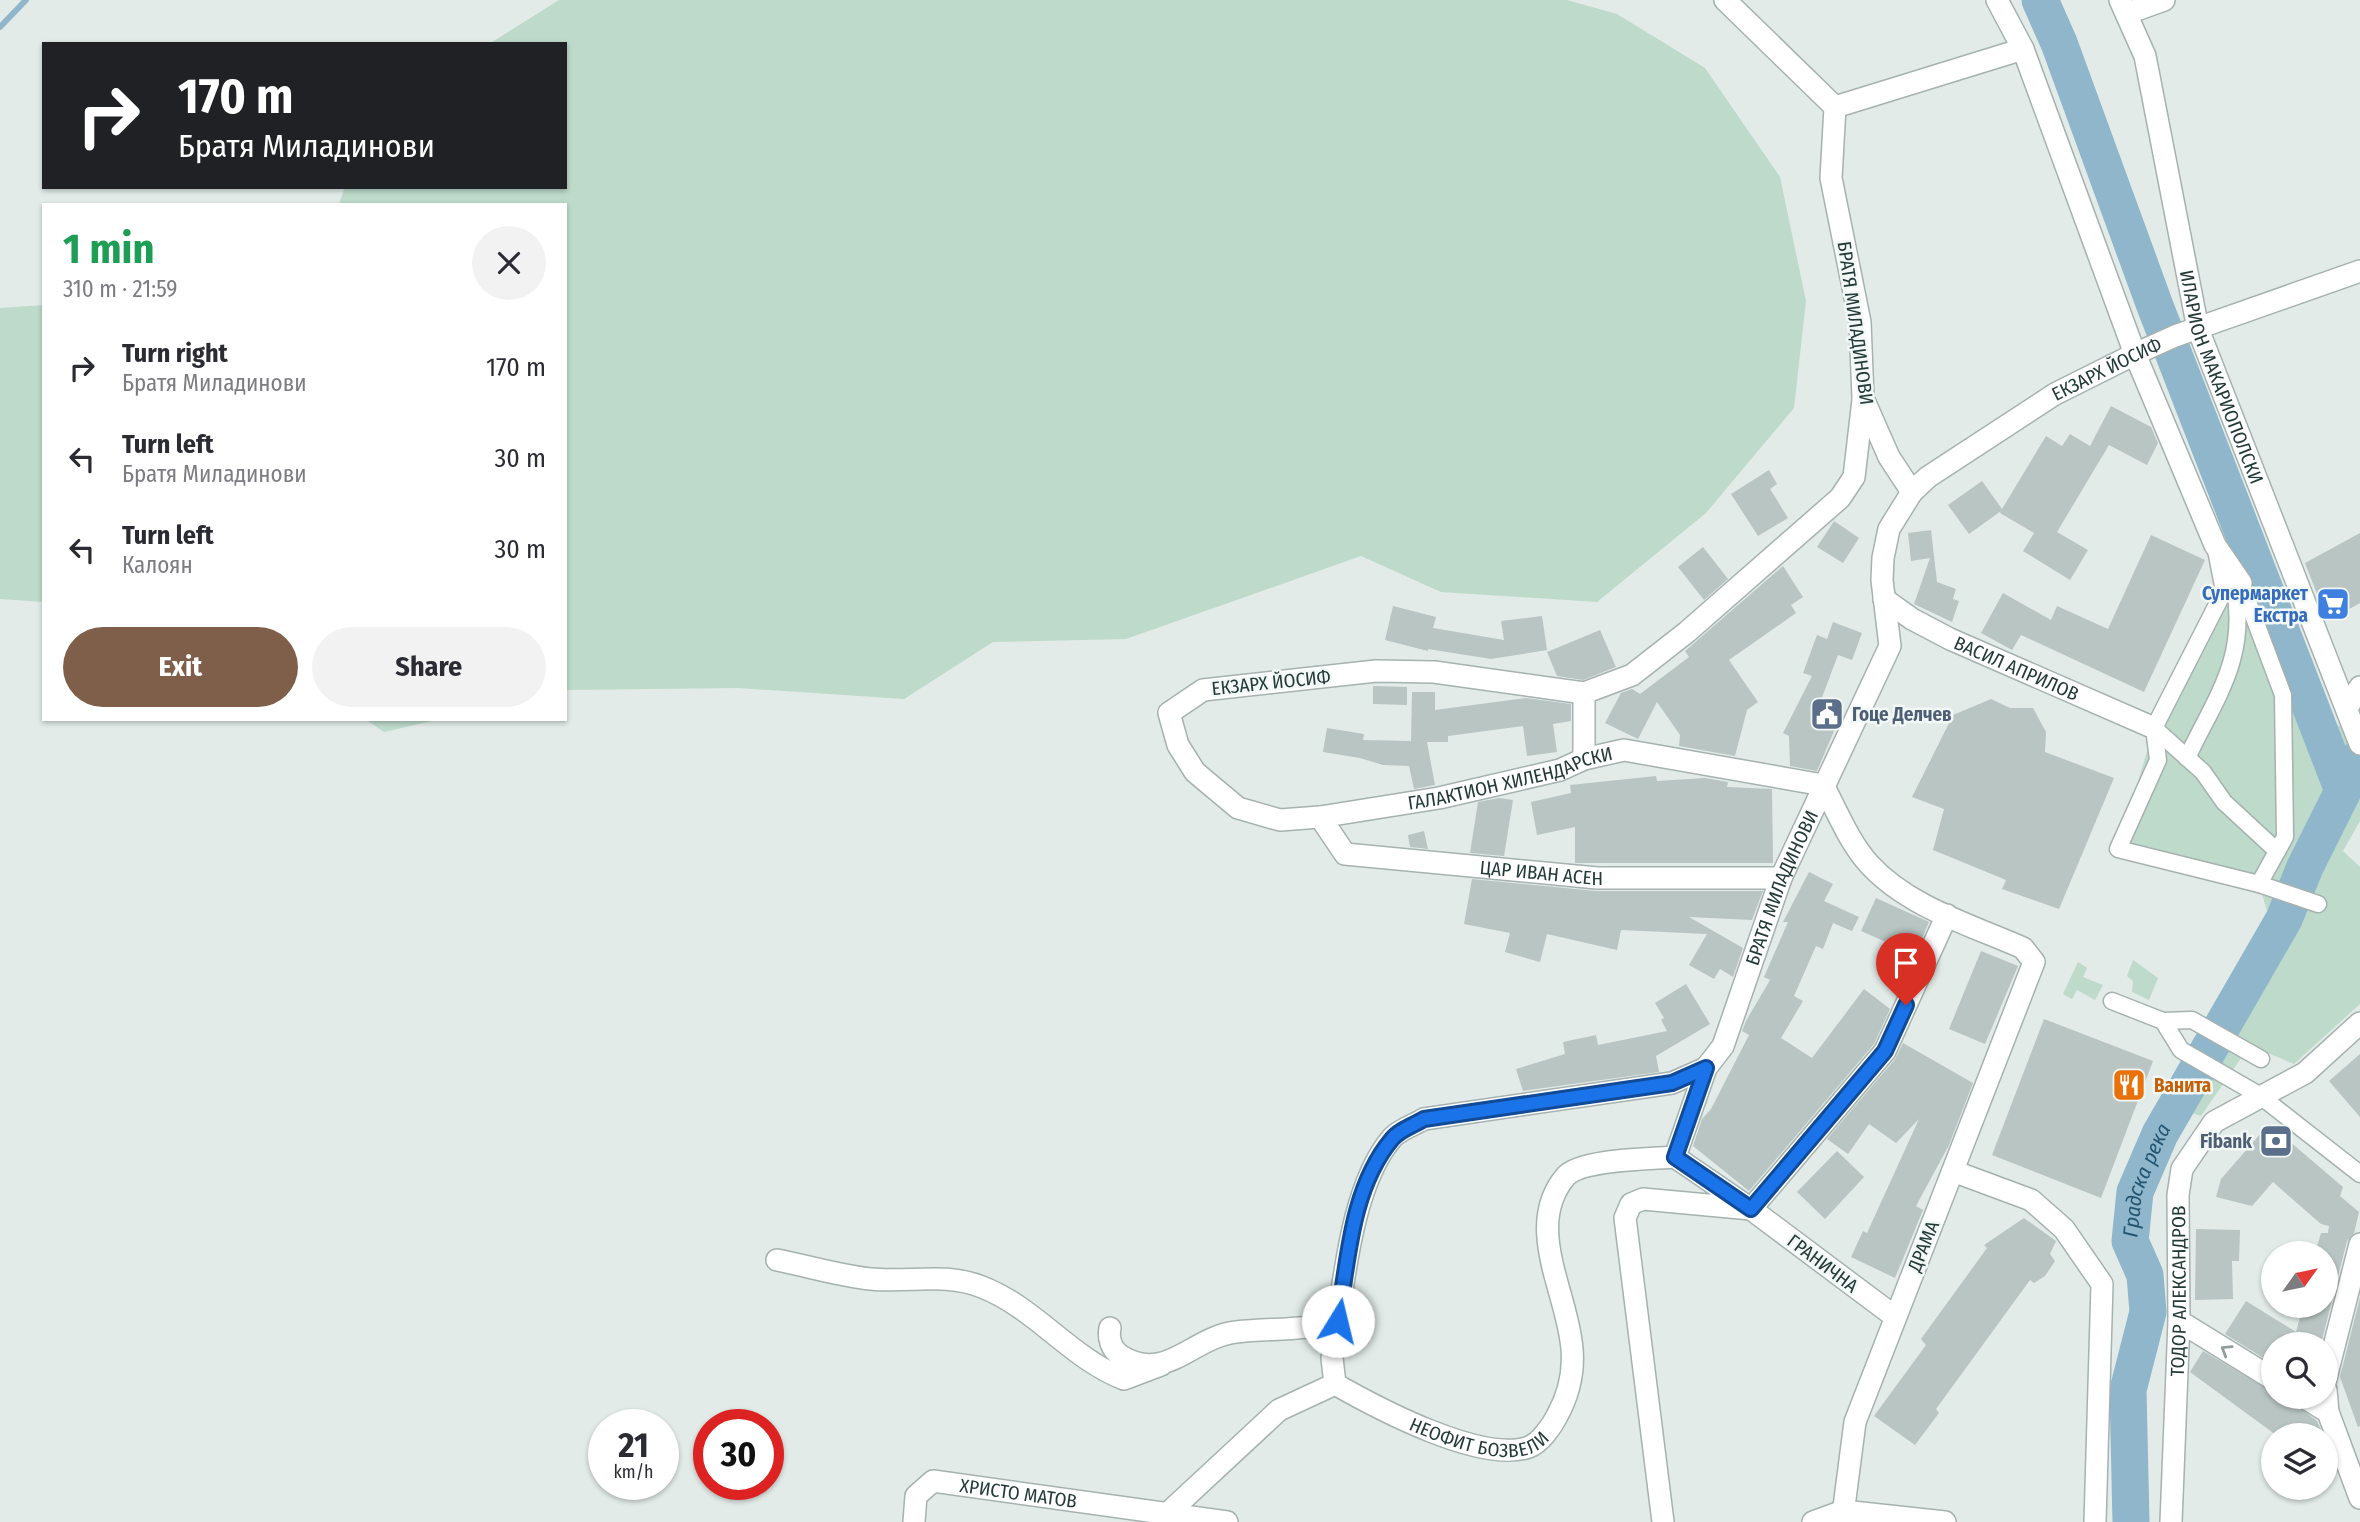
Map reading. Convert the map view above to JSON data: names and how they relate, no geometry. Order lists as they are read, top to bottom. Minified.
{"streets":{"street":["БРАТЯ МИЛАДИНОВИ","ЕКЗАРХ ЙОСИФ","ИЛАРИОН МАКАРИОПОЛСКИ","ВАСИЛ АПРИЛОВ","ГАЛАКТИОН ХИЛЕНДАРСКИ","ЦАР ИВАН АСЕН","ДРАМА","ГРАНИЧНА","ТОДОР АЛЕКСАНДРОВ","НЕОФИТ БОЗВЕЛИ","ХРИСТО МАТОВ"]},"crossings":[["БРАТЯ МИЛАДИНОВИ","ЕКЗАРХ ЙОСИФ"],["БРАТЯ МИЛАДИНОВИ","ВАСИЛ АПРИЛОВ"],["БРАТЯ МИЛАДИНОВИ","ГАЛАКТИОН ХИЛЕНДАРСКИ"],["БРАТЯ МИЛАДИНОВИ","ЦАР ИВАН АСЕН"],["БРАТЯ МИЛАДИНОВИ","НЕОФИТ БОЗВЕЛИ"],["ЕКЗАРХ ЙОСИФ","ИЛАРИОН МАКАРИОПОЛСКИ"],["ЕКЗАРХ ЙОСИФ","ГАЛАКТИОН ХИЛЕНДАРСКИ"],["ЕКЗАРХ ЙОСИФ","ЦАР ИВАН АСЕН"],["ГАЛАКТИОН ХИЛЕНДАРСКИ","ЦАР ИВАН АСЕН"],["ДРАМА","ГРАНИЧНА"]],"water":["Градска река"],"places":{"supermarket":["Супермаркет Екстра"],"public building":["Гоце Делчев"],"restaurant":["Ванита"],"bank":["Fibank"]},"north":"top right","page":{"turn":["170 m","Братя Миладинови"],"heading":["1 min","310 m · 21:59"],"list":[{"name":"Turn right","note":"Братя Миладинови","value":"170 m"},{"name":"Turn left","note":"Братя Миладинови","value":"30 m"},{"name":"Turn left","note":"Калоян","value":"30 m"}],"buttons":["Exit","Share"],"speed":"21 km/h","limit":"30"}}
